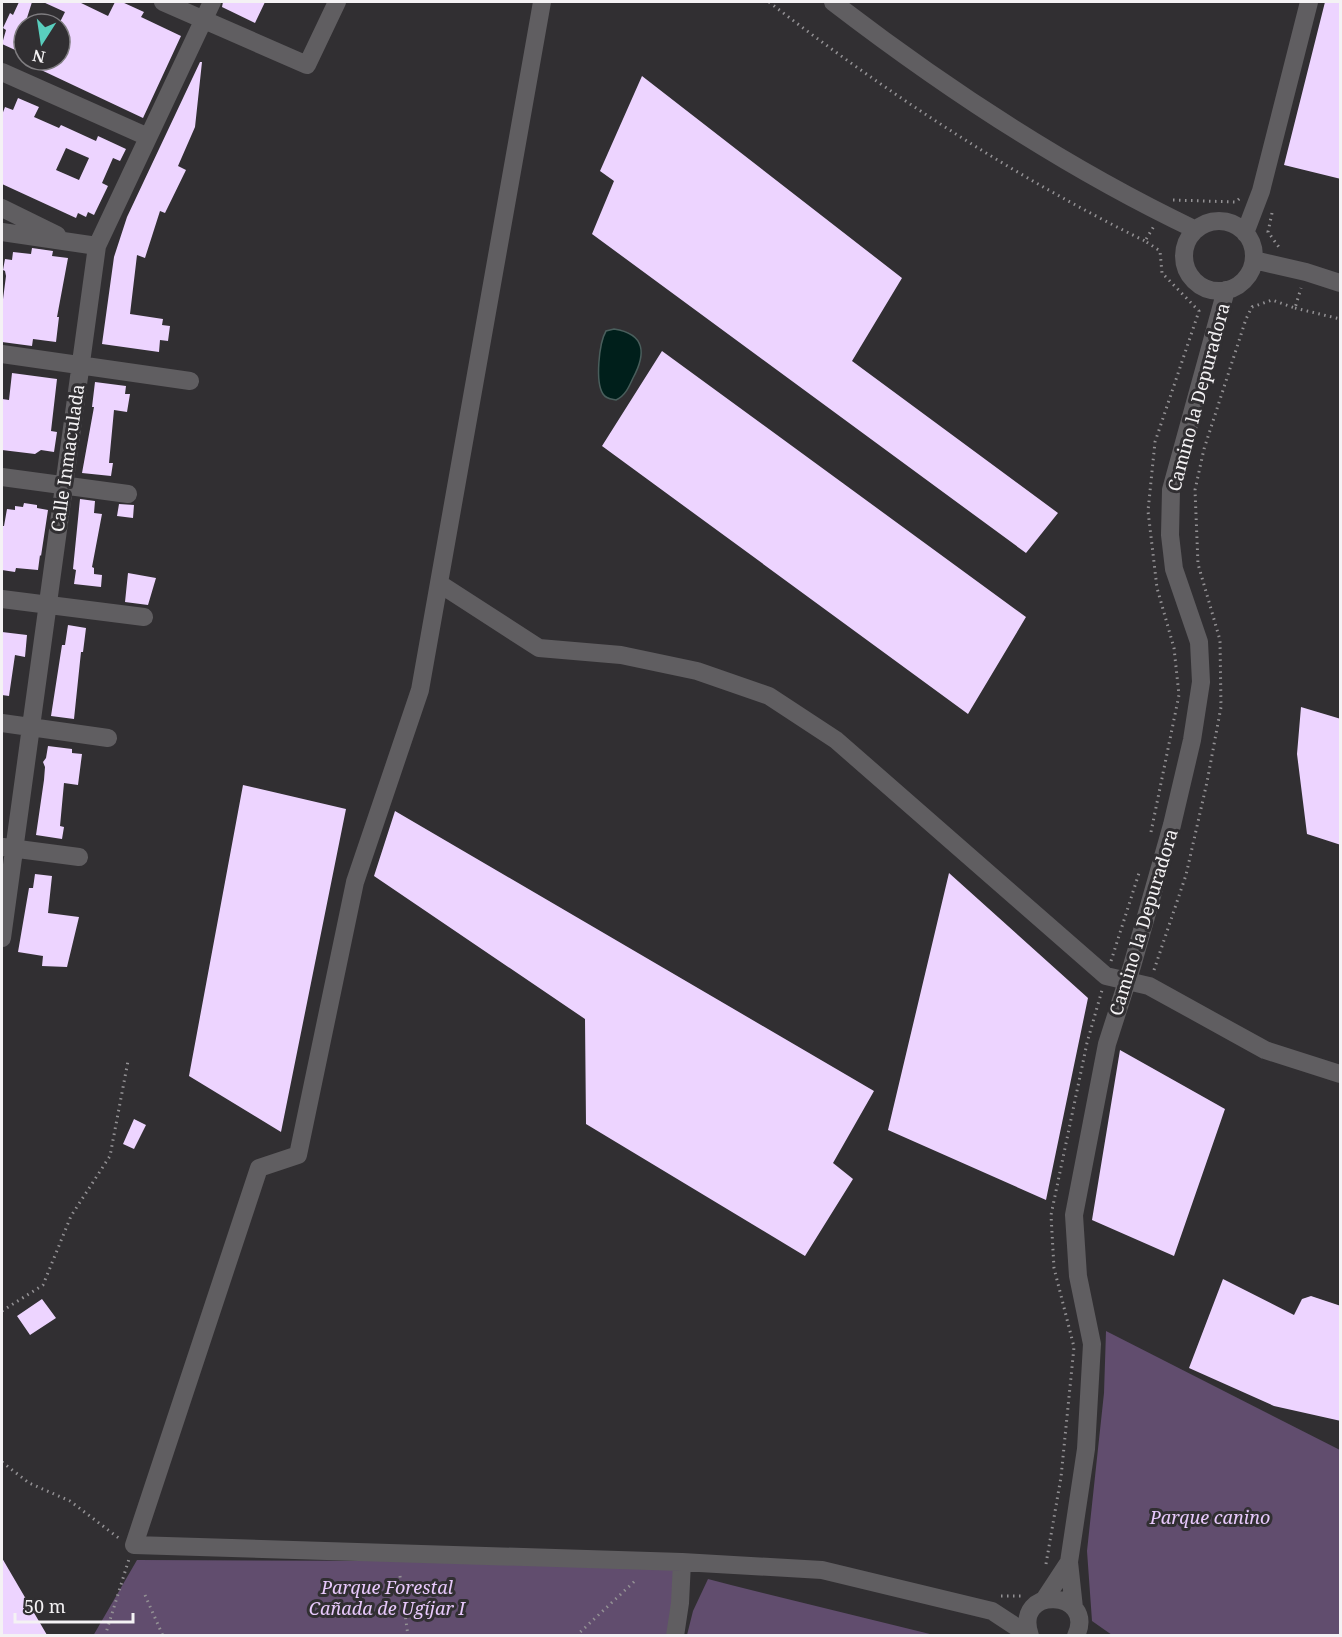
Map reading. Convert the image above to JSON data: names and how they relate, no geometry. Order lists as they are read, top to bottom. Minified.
{"streets":{"street":["Camino la Depuradora","Calle Inmaculada"]},"parks":["Parque canino","Parque Forestal Cañada de Ugíjar I"],"scale_bar":"50 m","north":"bottom"}
